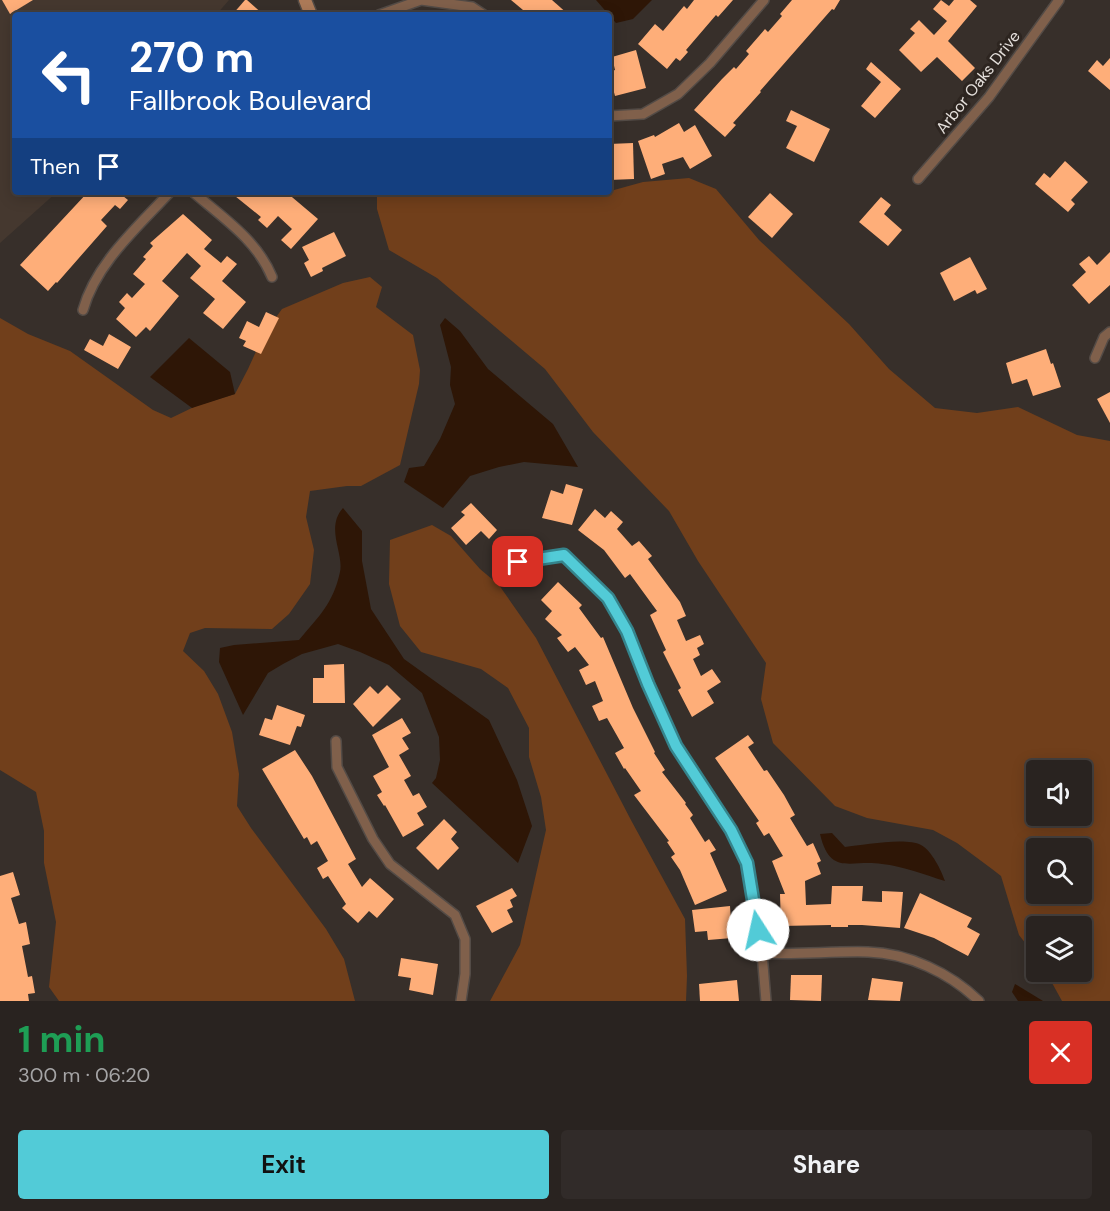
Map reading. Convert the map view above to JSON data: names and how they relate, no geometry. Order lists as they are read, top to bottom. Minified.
{"streets":{"street":["Arbor Oaks Drive"]},"page":{"turn":["270 m","Fallbrook Boulevard"],"then":"Then","heading":["1 min","300 m · 06:20"],"buttons":["Exit","Share"]}}
